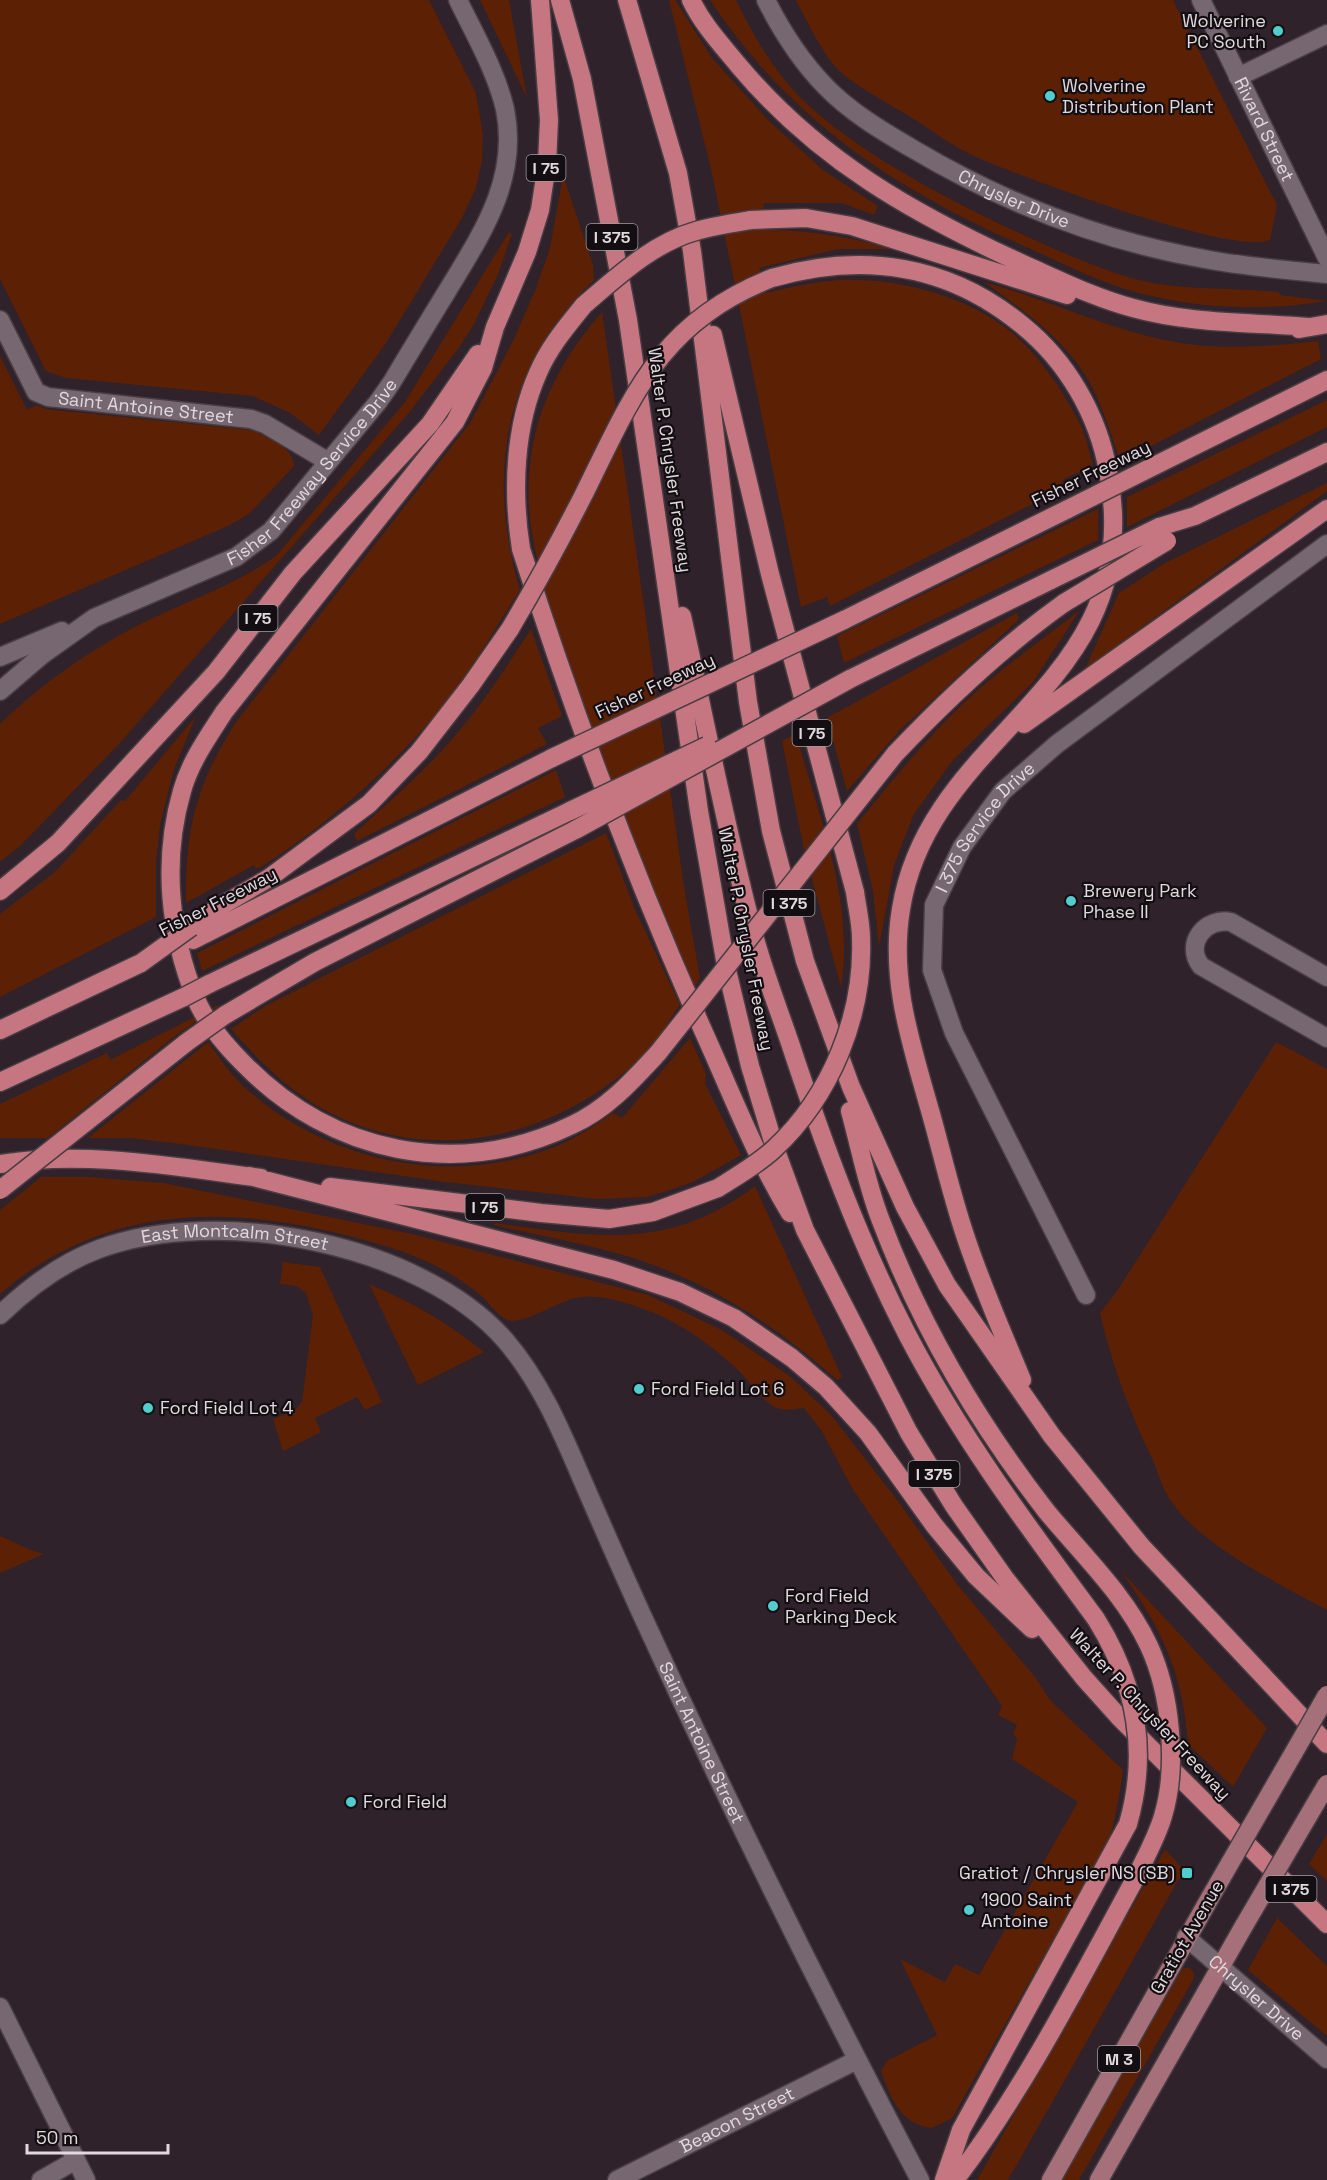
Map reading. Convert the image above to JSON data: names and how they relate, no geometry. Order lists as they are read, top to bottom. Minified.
{"streets":{"highway":["I 75","I 375","Walter P. Chrysler Freeway","Fisher Freeway"],"main road":["Gratiot Avenue","M 3"],"street":["Rivard Street","Chrysler Drive","Saint Antoine Street","Fisher Freeway Service Drive","I 375 Service Drive","East Montcalm Street","Beacon Street"]},"crossings":[["I 75","I 375"],["Chrysler Drive","Gratiot Avenue"],["Chrysler Drive","M 3"],["Saint Antoine Street","Fisher Freeway Service Drive"],["Saint Antoine Street","East Montcalm Street"],["Saint Antoine Street","Beacon Street"]],"places":{"other":["Wolverine PC South","Wolverine Distribution Plant","Brewery Park Phase II","Ford Field Lot 6","Ford Field Lot 4","Ford Field Parking Deck","Ford Field","1900 Saint Antoine"],"transit":["Gratiot / Chrysler NS (SB)"]},"scale_bar":"50 m"}
